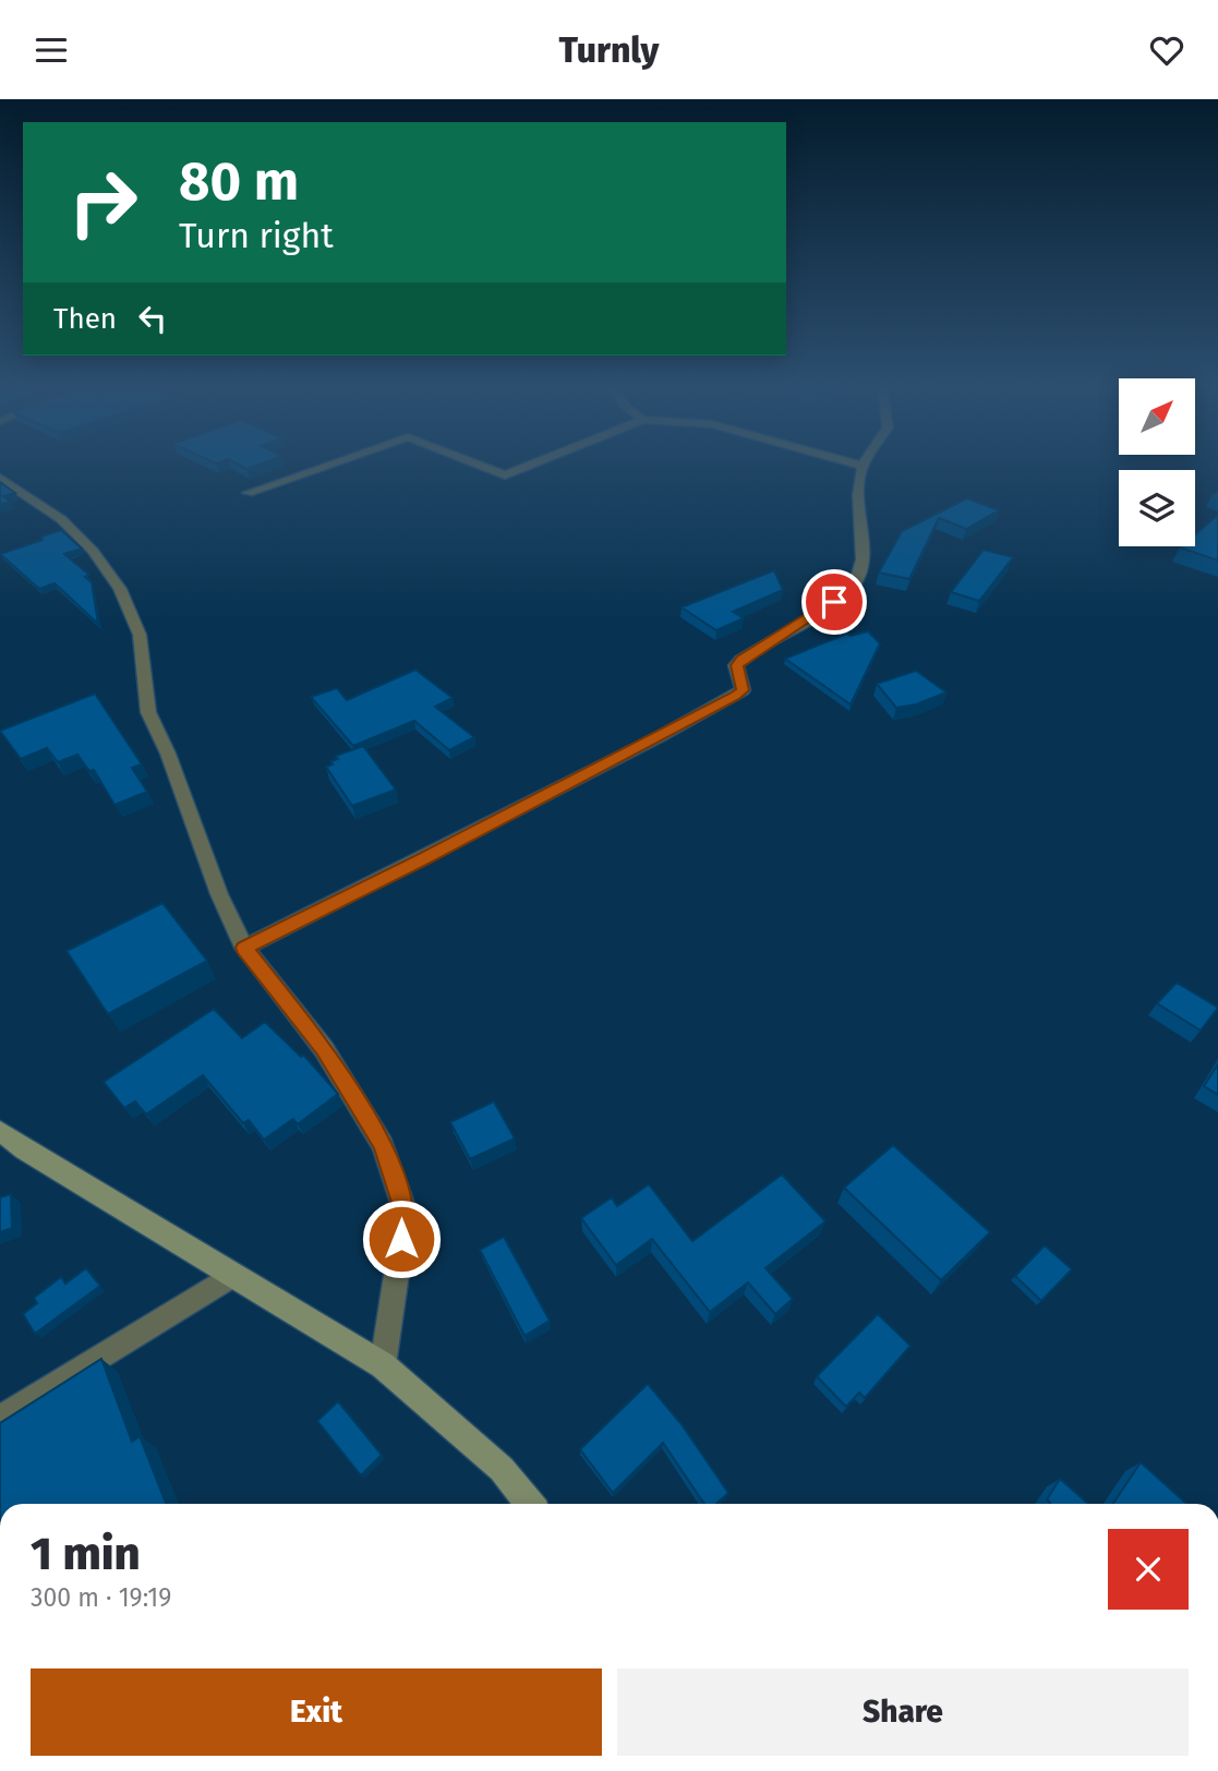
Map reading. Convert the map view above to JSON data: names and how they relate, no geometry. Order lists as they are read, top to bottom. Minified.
{"north":"top right","page":{"header":"Turnly","turn":["80 m","Turn right"],"then":"Then","heading":["1 min","300 m · 19:19"],"buttons":["Exit","Share"]}}
